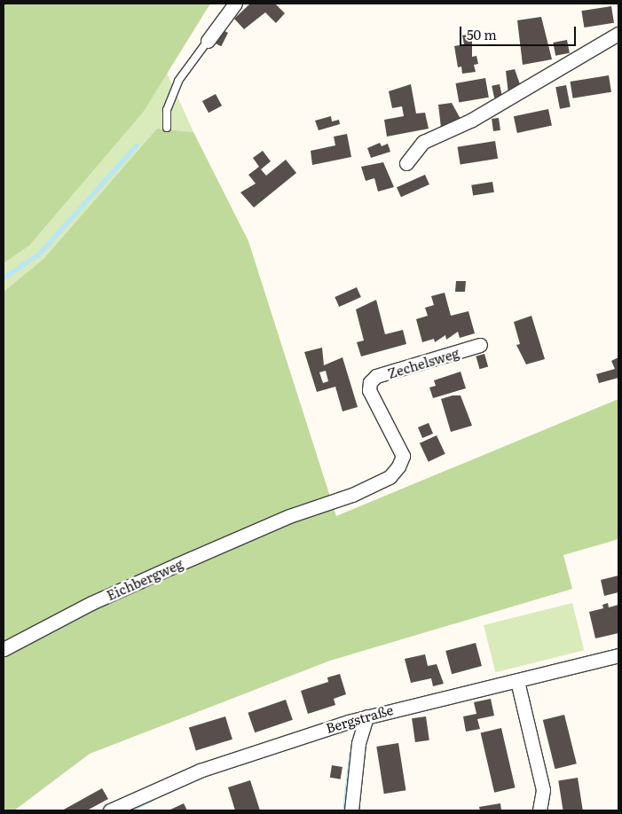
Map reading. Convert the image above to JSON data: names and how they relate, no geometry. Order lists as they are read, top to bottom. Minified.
{"streets":{"street":["Zechelsweg","Eichbergweg","Bergstraße"]},"crossings":[["Zechelsweg","Eichbergweg"]],"scale_bar":"50 m"}
